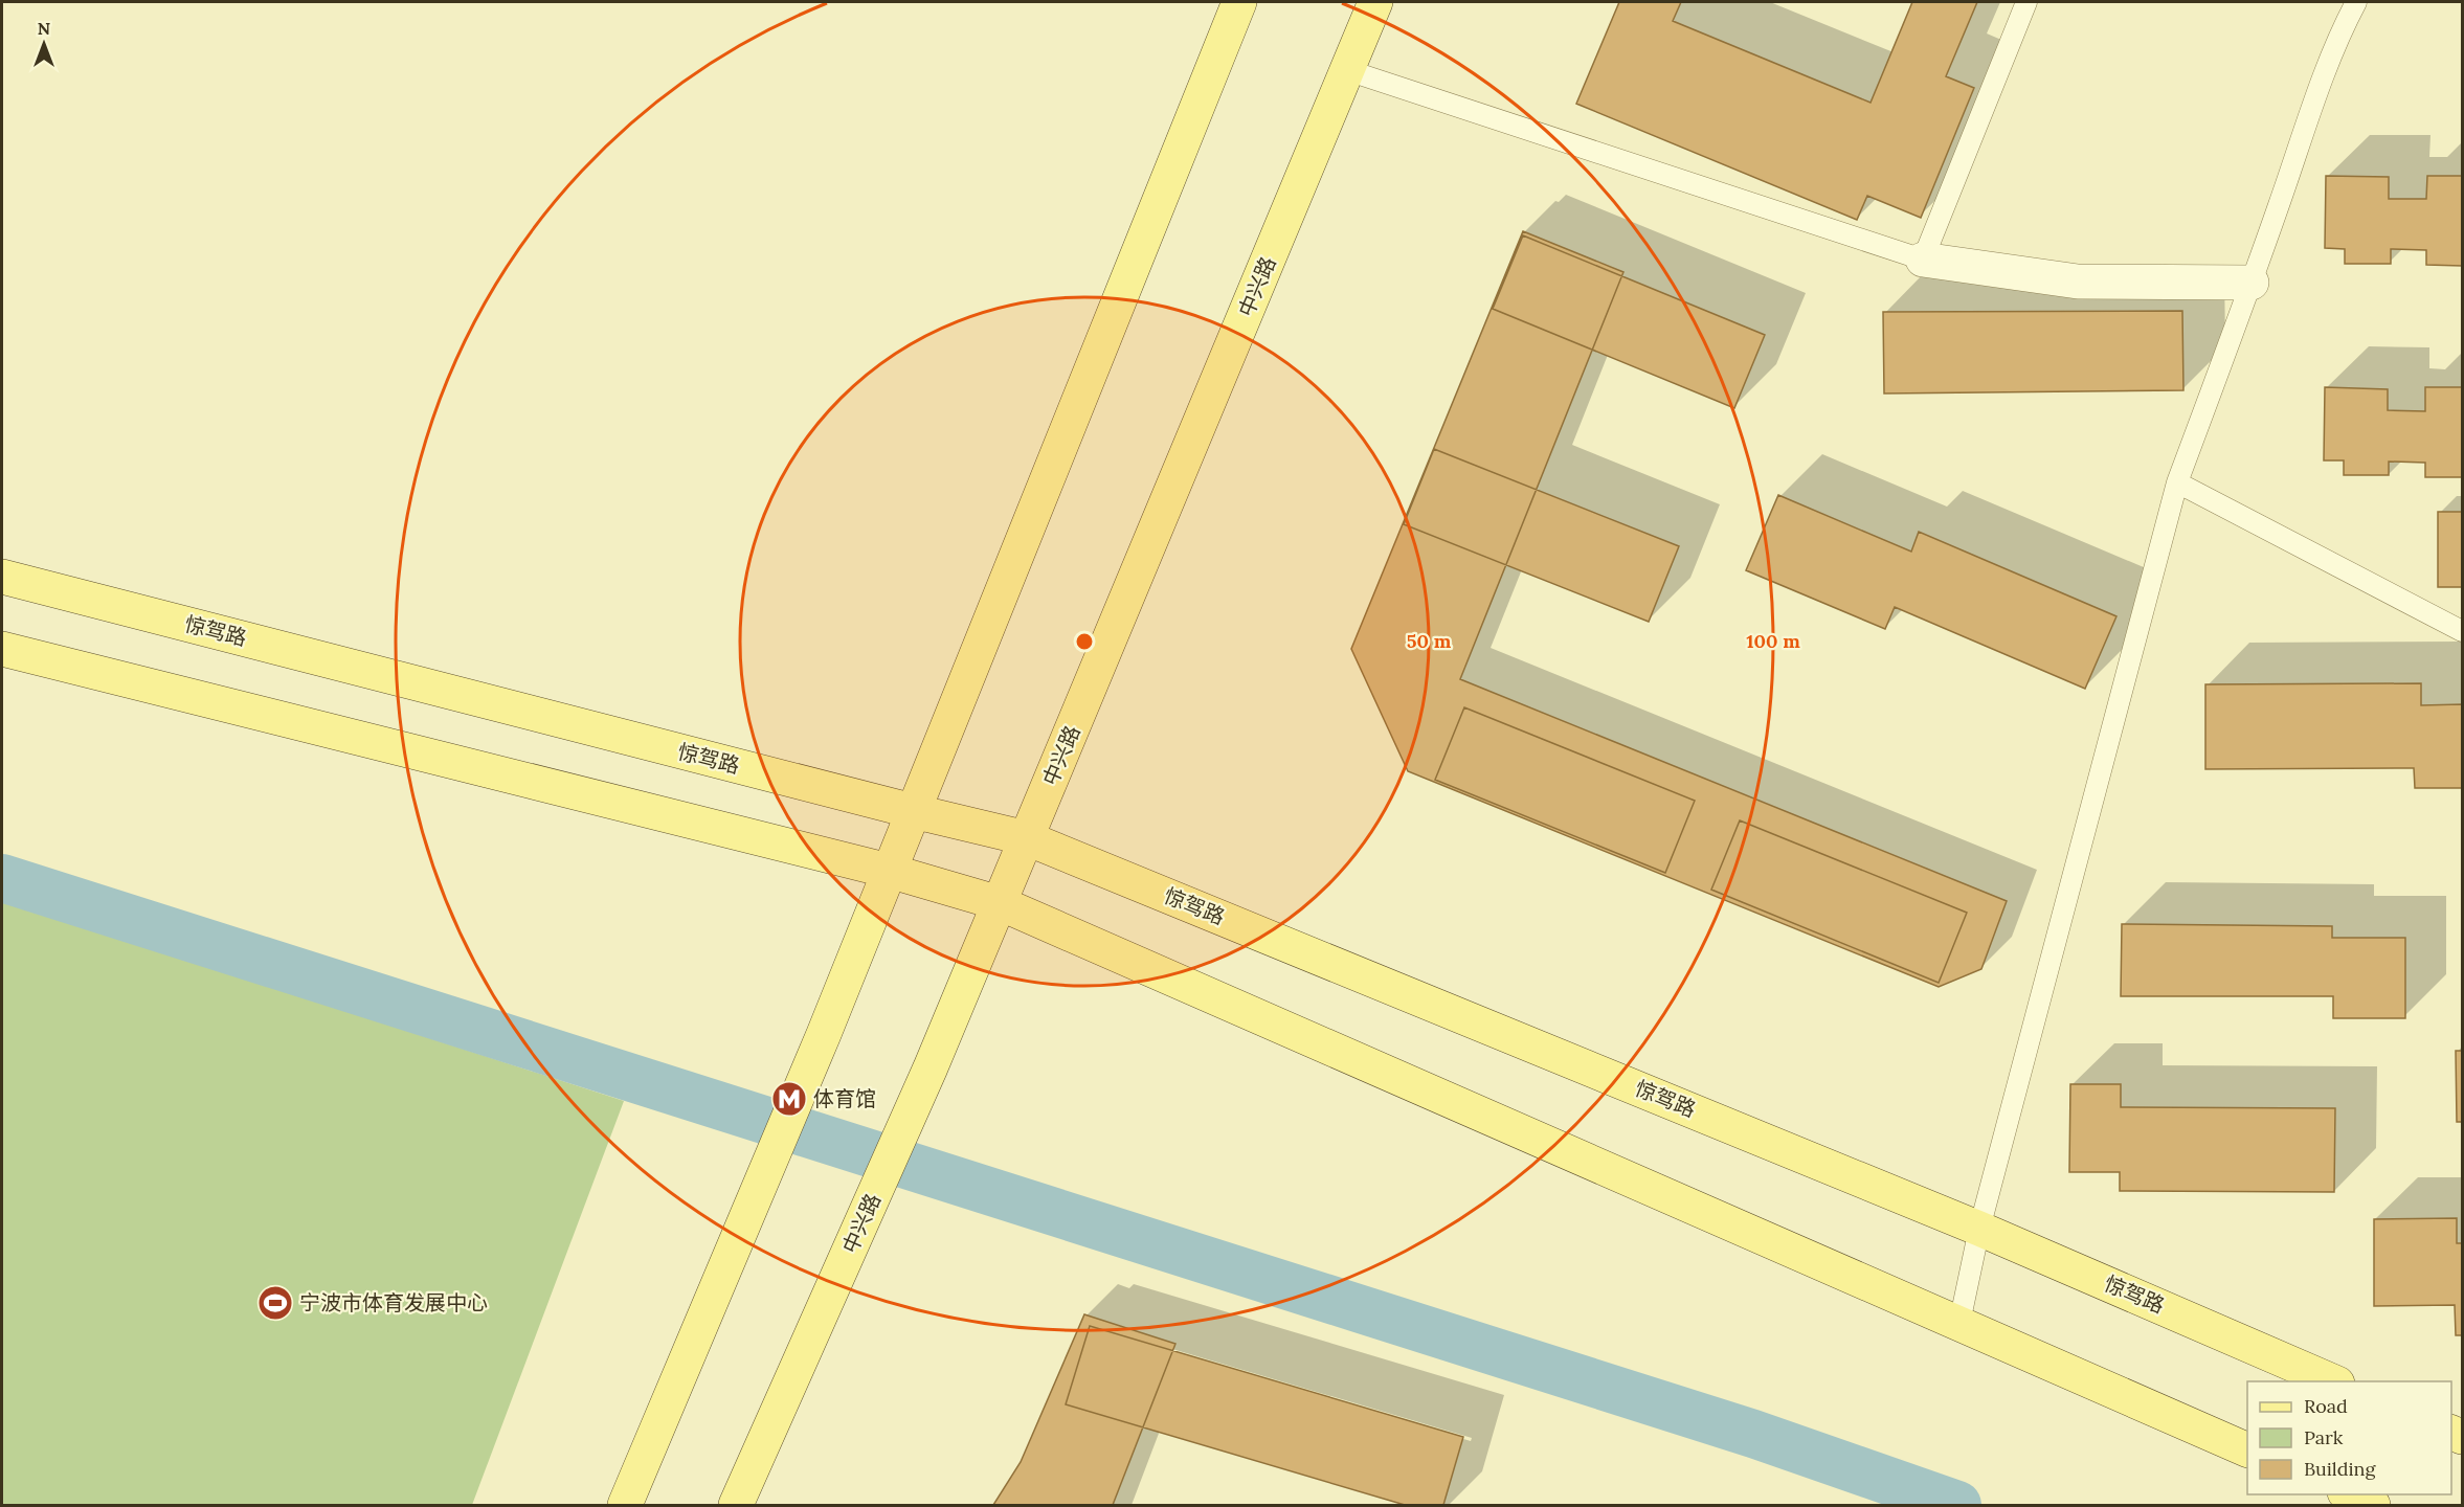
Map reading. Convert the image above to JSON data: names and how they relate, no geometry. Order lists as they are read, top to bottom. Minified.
{"streets":{"main road":["中兴路","惊驾路"]},"crossings":[["中兴路","惊驾路"]],"places":{"metro station":["体育馆"],"sports":["宁波市体育发展中心"]},"legend":["Road","Park","Building"],"north":"top","rings":["50 m","100 m"]}
